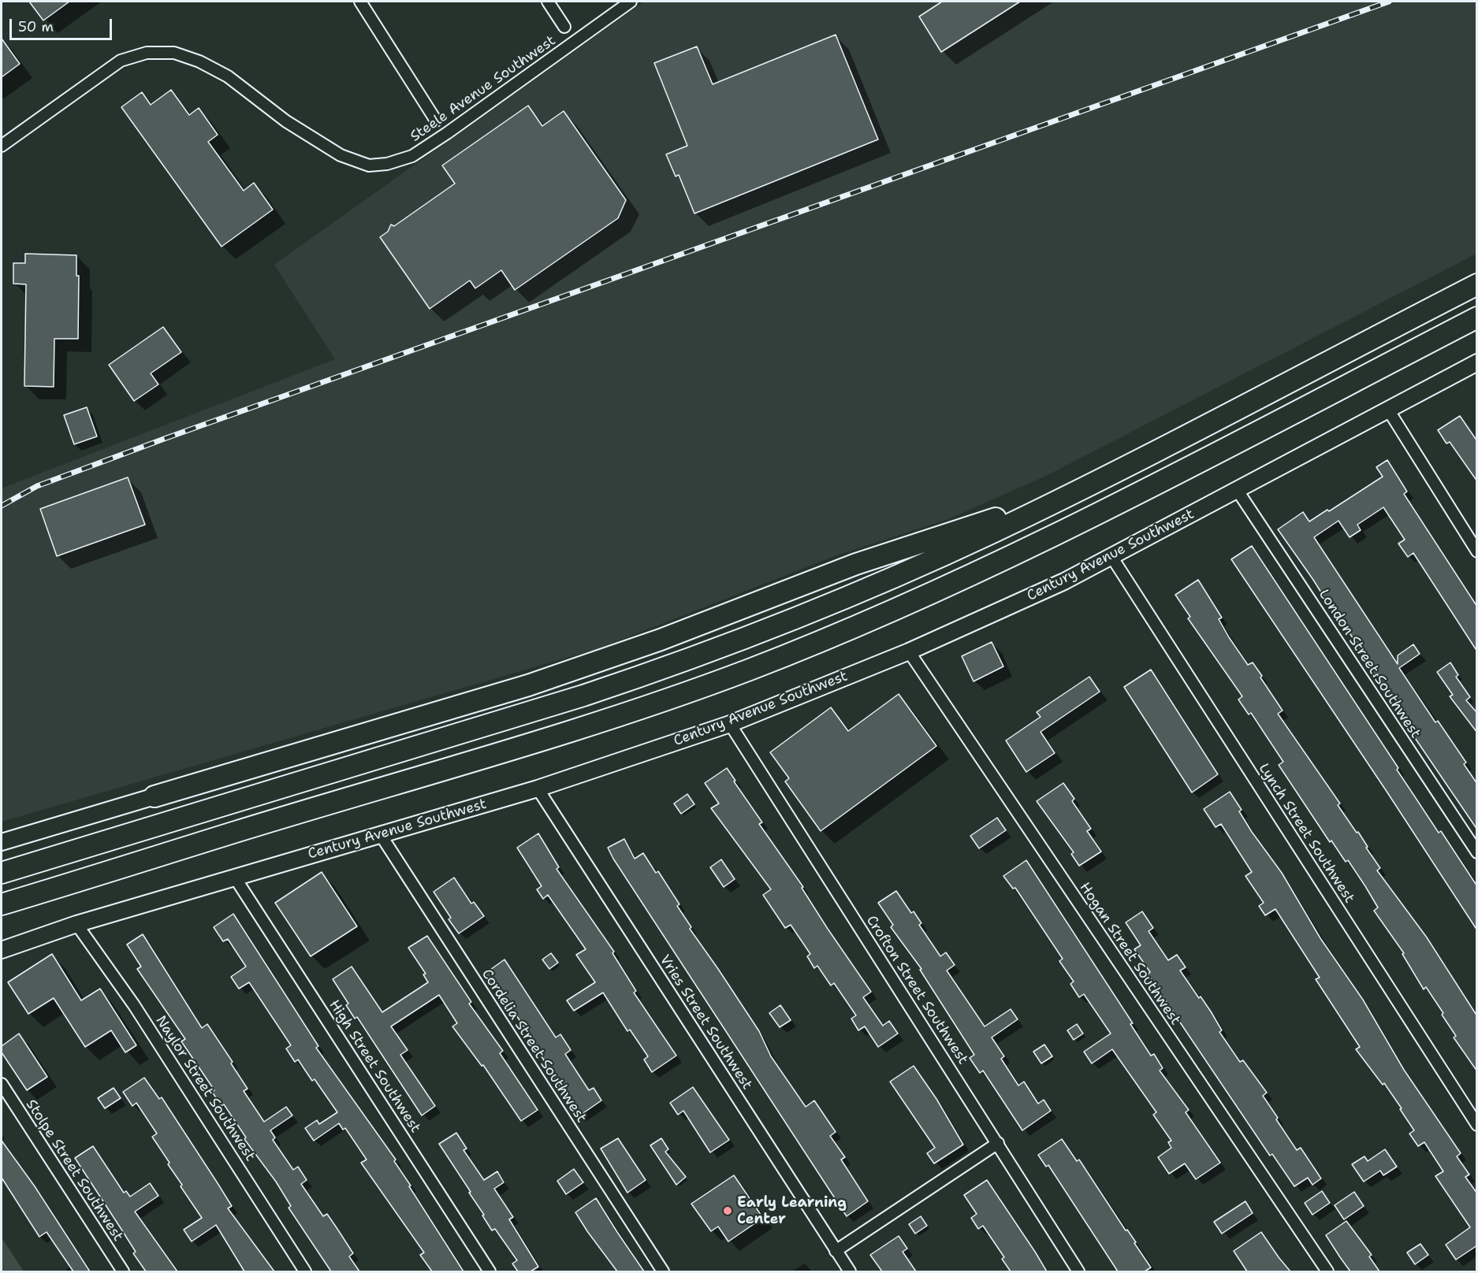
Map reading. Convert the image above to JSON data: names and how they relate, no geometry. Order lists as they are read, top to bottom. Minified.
{"streets":{"street":["Steele Avenue Southwest","Century Avenue Southwest","London Street Southwest","Lynch Street Southwest","Hogan Street Southwest","Crofton Street Southwest","Vries Street Southwest","Cordelia Street Southwest","High Street Southwest","Naylor Street Southwest","Stolpe Street Southwest"]},"crossings":[["Century Avenue Southwest","London Street Southwest"],["Century Avenue Southwest","Lynch Street Southwest"],["Century Avenue Southwest","Hogan Street Southwest"],["Century Avenue Southwest","Crofton Street Southwest"],["Century Avenue Southwest","Vries Street Southwest"],["Century Avenue Southwest","Cordelia Street Southwest"],["Century Avenue Southwest","High Street Southwest"],["Century Avenue Southwest","Naylor Street Southwest"]],"places":["Early Learning Center"],"scale_bar":"50 m"}
